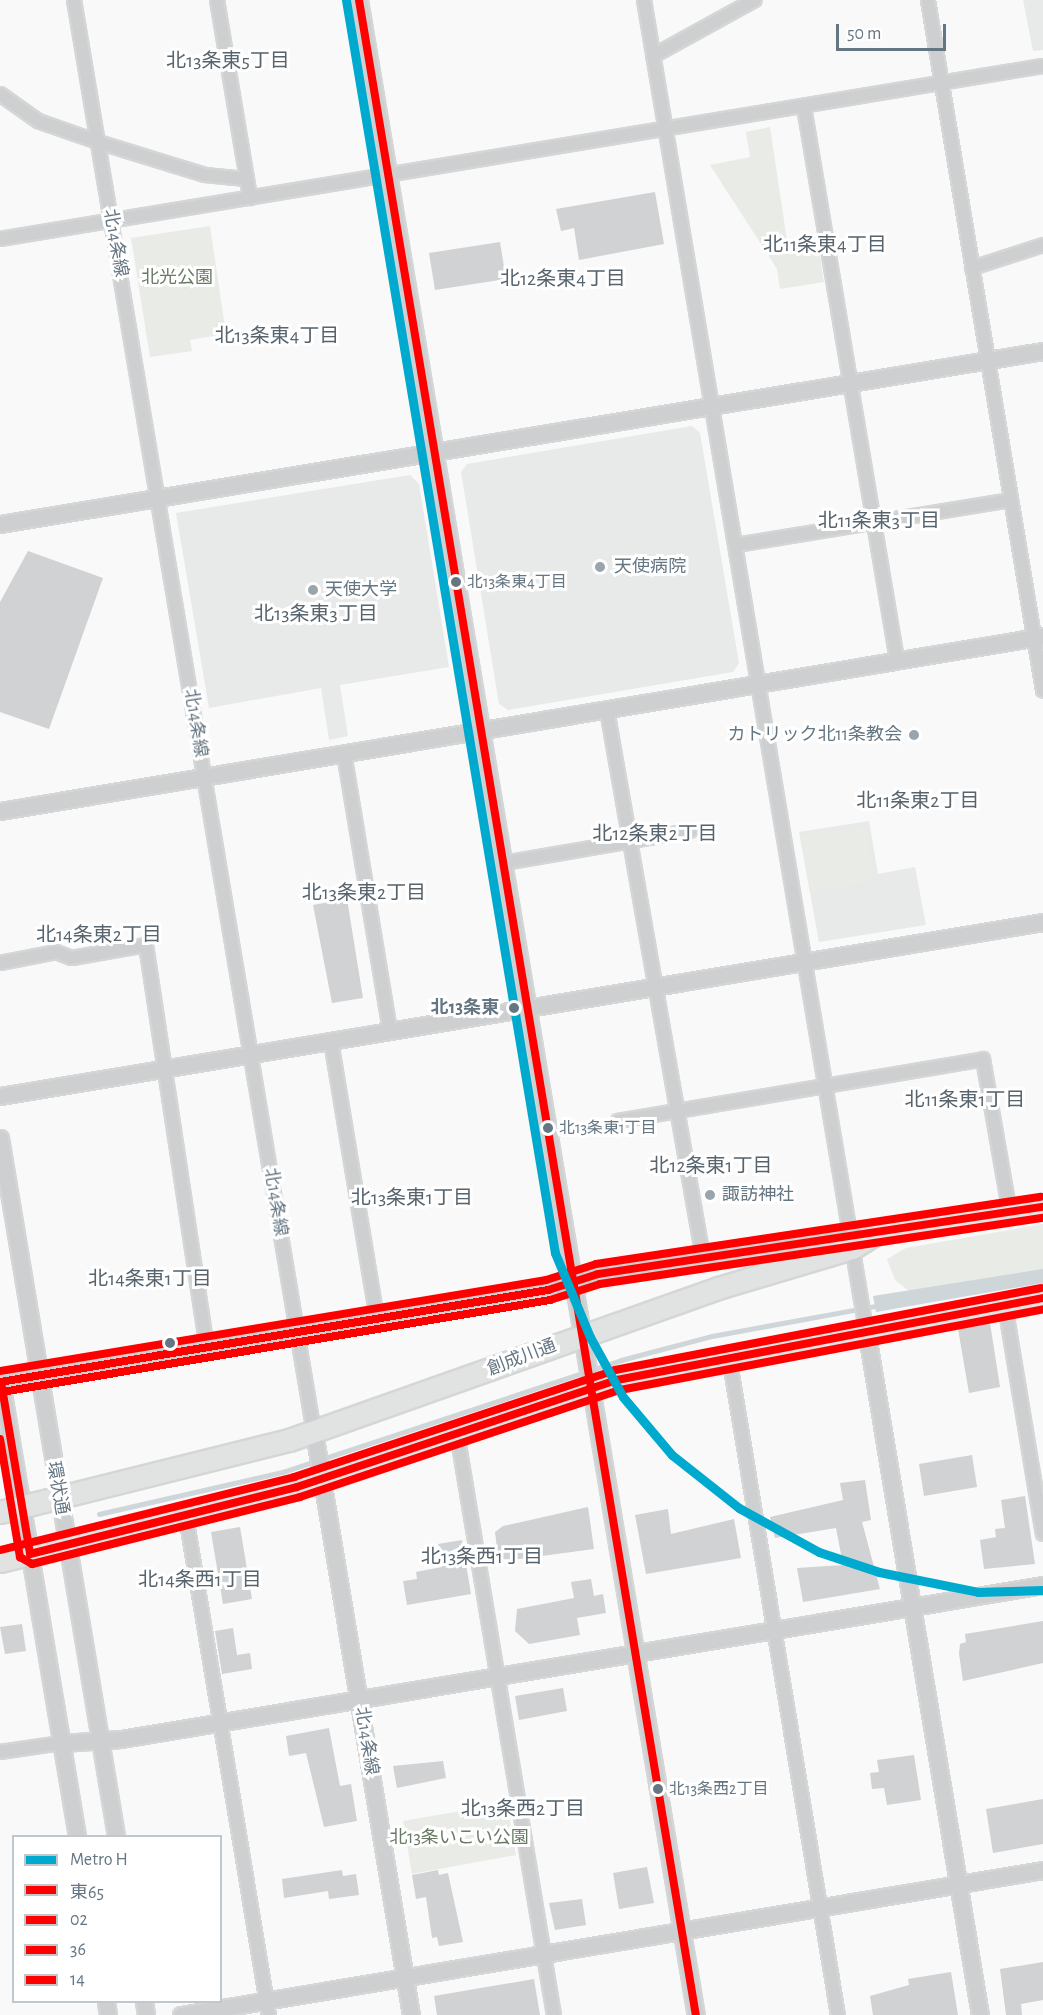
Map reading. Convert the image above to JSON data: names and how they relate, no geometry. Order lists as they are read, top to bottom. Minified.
{"streets":{"highway":["創成川通"],"street":["北14条線","環状通"]},"crossings":[["北14条線","創成川通"],["創成川通","環状通"]],"districts":["北13条東5丁目","北11条東4丁目","北12条東4丁目","北13条東4丁目","北11条東3丁目","北13条東3丁目","北11条東2丁目","北12条東2丁目","北13条東2丁目","北14条東2丁目","北11条東1丁目","北12条東1丁目","北13条東1丁目","北14条東1丁目","北13条西1丁目","北14条西1丁目","北13条西2丁目"],"parks":["北光公園","北13条いこい公園"],"places":["天使病院","北13条東4丁目","天使大学","カトリック北11条教会","北13条東","北13条東1丁目","諏訪神社","北13条西2丁目"],"lines":["metro line H","transit line 東65","transit line 14","transit line 02","transit line 36"],"legend":["Metro H","東65","02","36","14"],"scale_bar":"50 m"}
